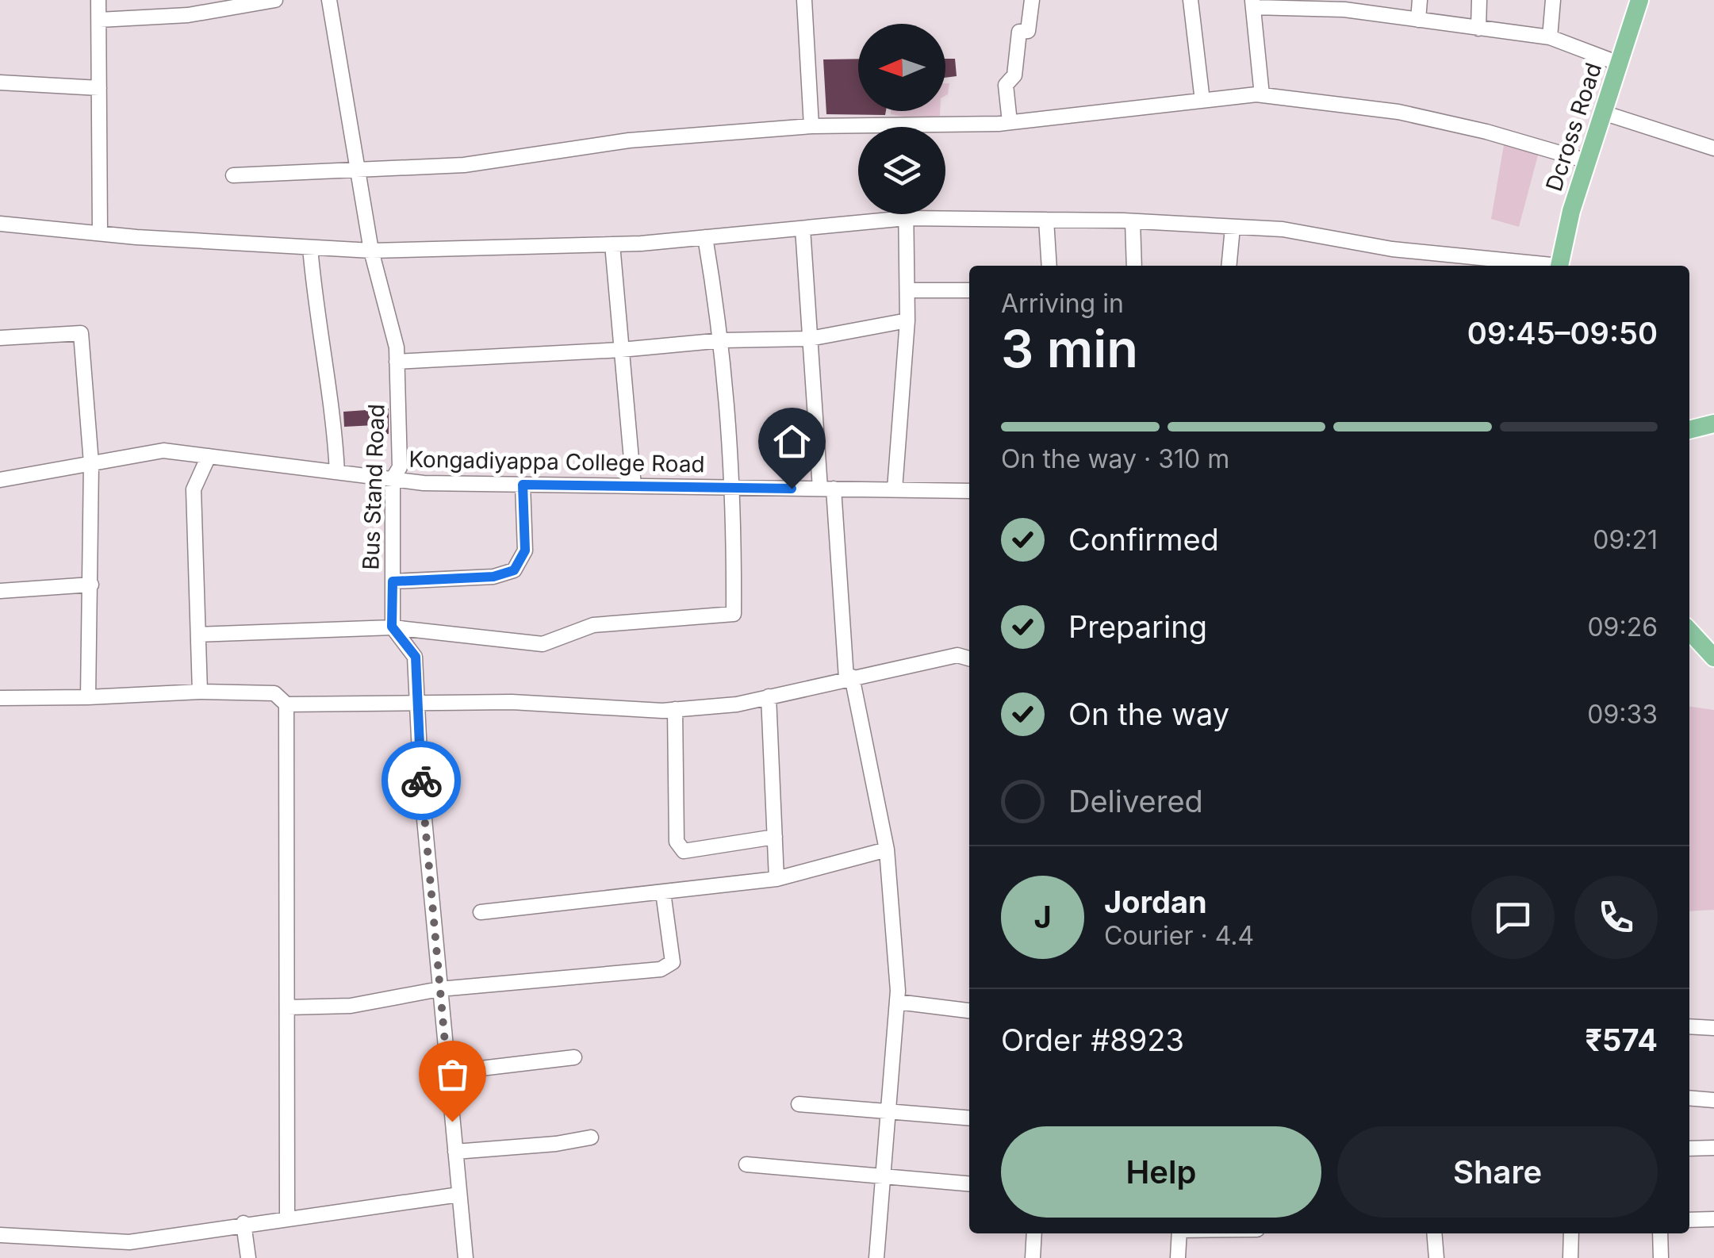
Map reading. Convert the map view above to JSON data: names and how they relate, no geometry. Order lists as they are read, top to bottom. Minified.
{"streets":{"main road":["Dcross Road"],"street":["Kongadiyappa College Road","Bus Stand Road"]},"crossings":[["Kongadiyappa College Road","Bus Stand Road"]],"north":"left","page":{"heading":["3 min","Arriving in","09:45–09:50"],"panel":["Jordan","Courier · 4.4","Order #8923","₹574"],"bar":"On the way · 310 m","list":[["Confirmed","09:21"],["Preparing","09:26"],["On the way","09:33"],"Delivered"],"round":"J","buttons":["Help","Share"]}}
